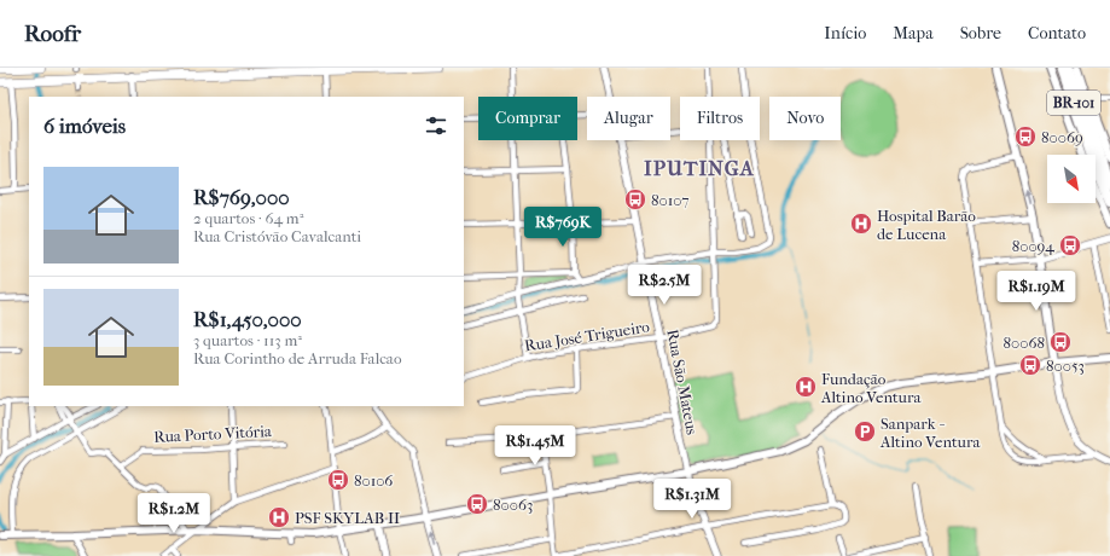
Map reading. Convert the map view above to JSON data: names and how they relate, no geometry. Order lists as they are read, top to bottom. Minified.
{"streets":{"highway":["BR-101"],"street":["Rua José Trigueiro","Rua São Mateus","Rua Porto Vitória"]},"crossings":[["Rua José Trigueiro","Rua São Mateus"]],"districts":["IPUTINGA"],"places":{"bus stop":["80069","80107","80094","80068","80053","80106","80063"],"hospital":["Hospital Barão de Lucena","Fundação Altino Ventura","PSF SKYLAB II"],"parking":["Sanpark - Altino Ventura"]},"north":"bottom right","page":{"header":"Roofr","nav":["Início","Mapa","Sobre","Contato"],"chip":["Comprar","Alugar","Filtros","Novo"],"heading":"6 imóveis","list":[{"name":"R$769,000","note":"2 quartos · 64 m² · Rua Cristóvão Cavalcanti"},{"name":"R$1,450,000","note":"3 quartos · 113 m² · Rua Corintho de Arruda Falcao"}],"price":["R$769K","R$2.5M","R$1.19M","R$1.45M","R$1.31M","R$1.2M"]}}
